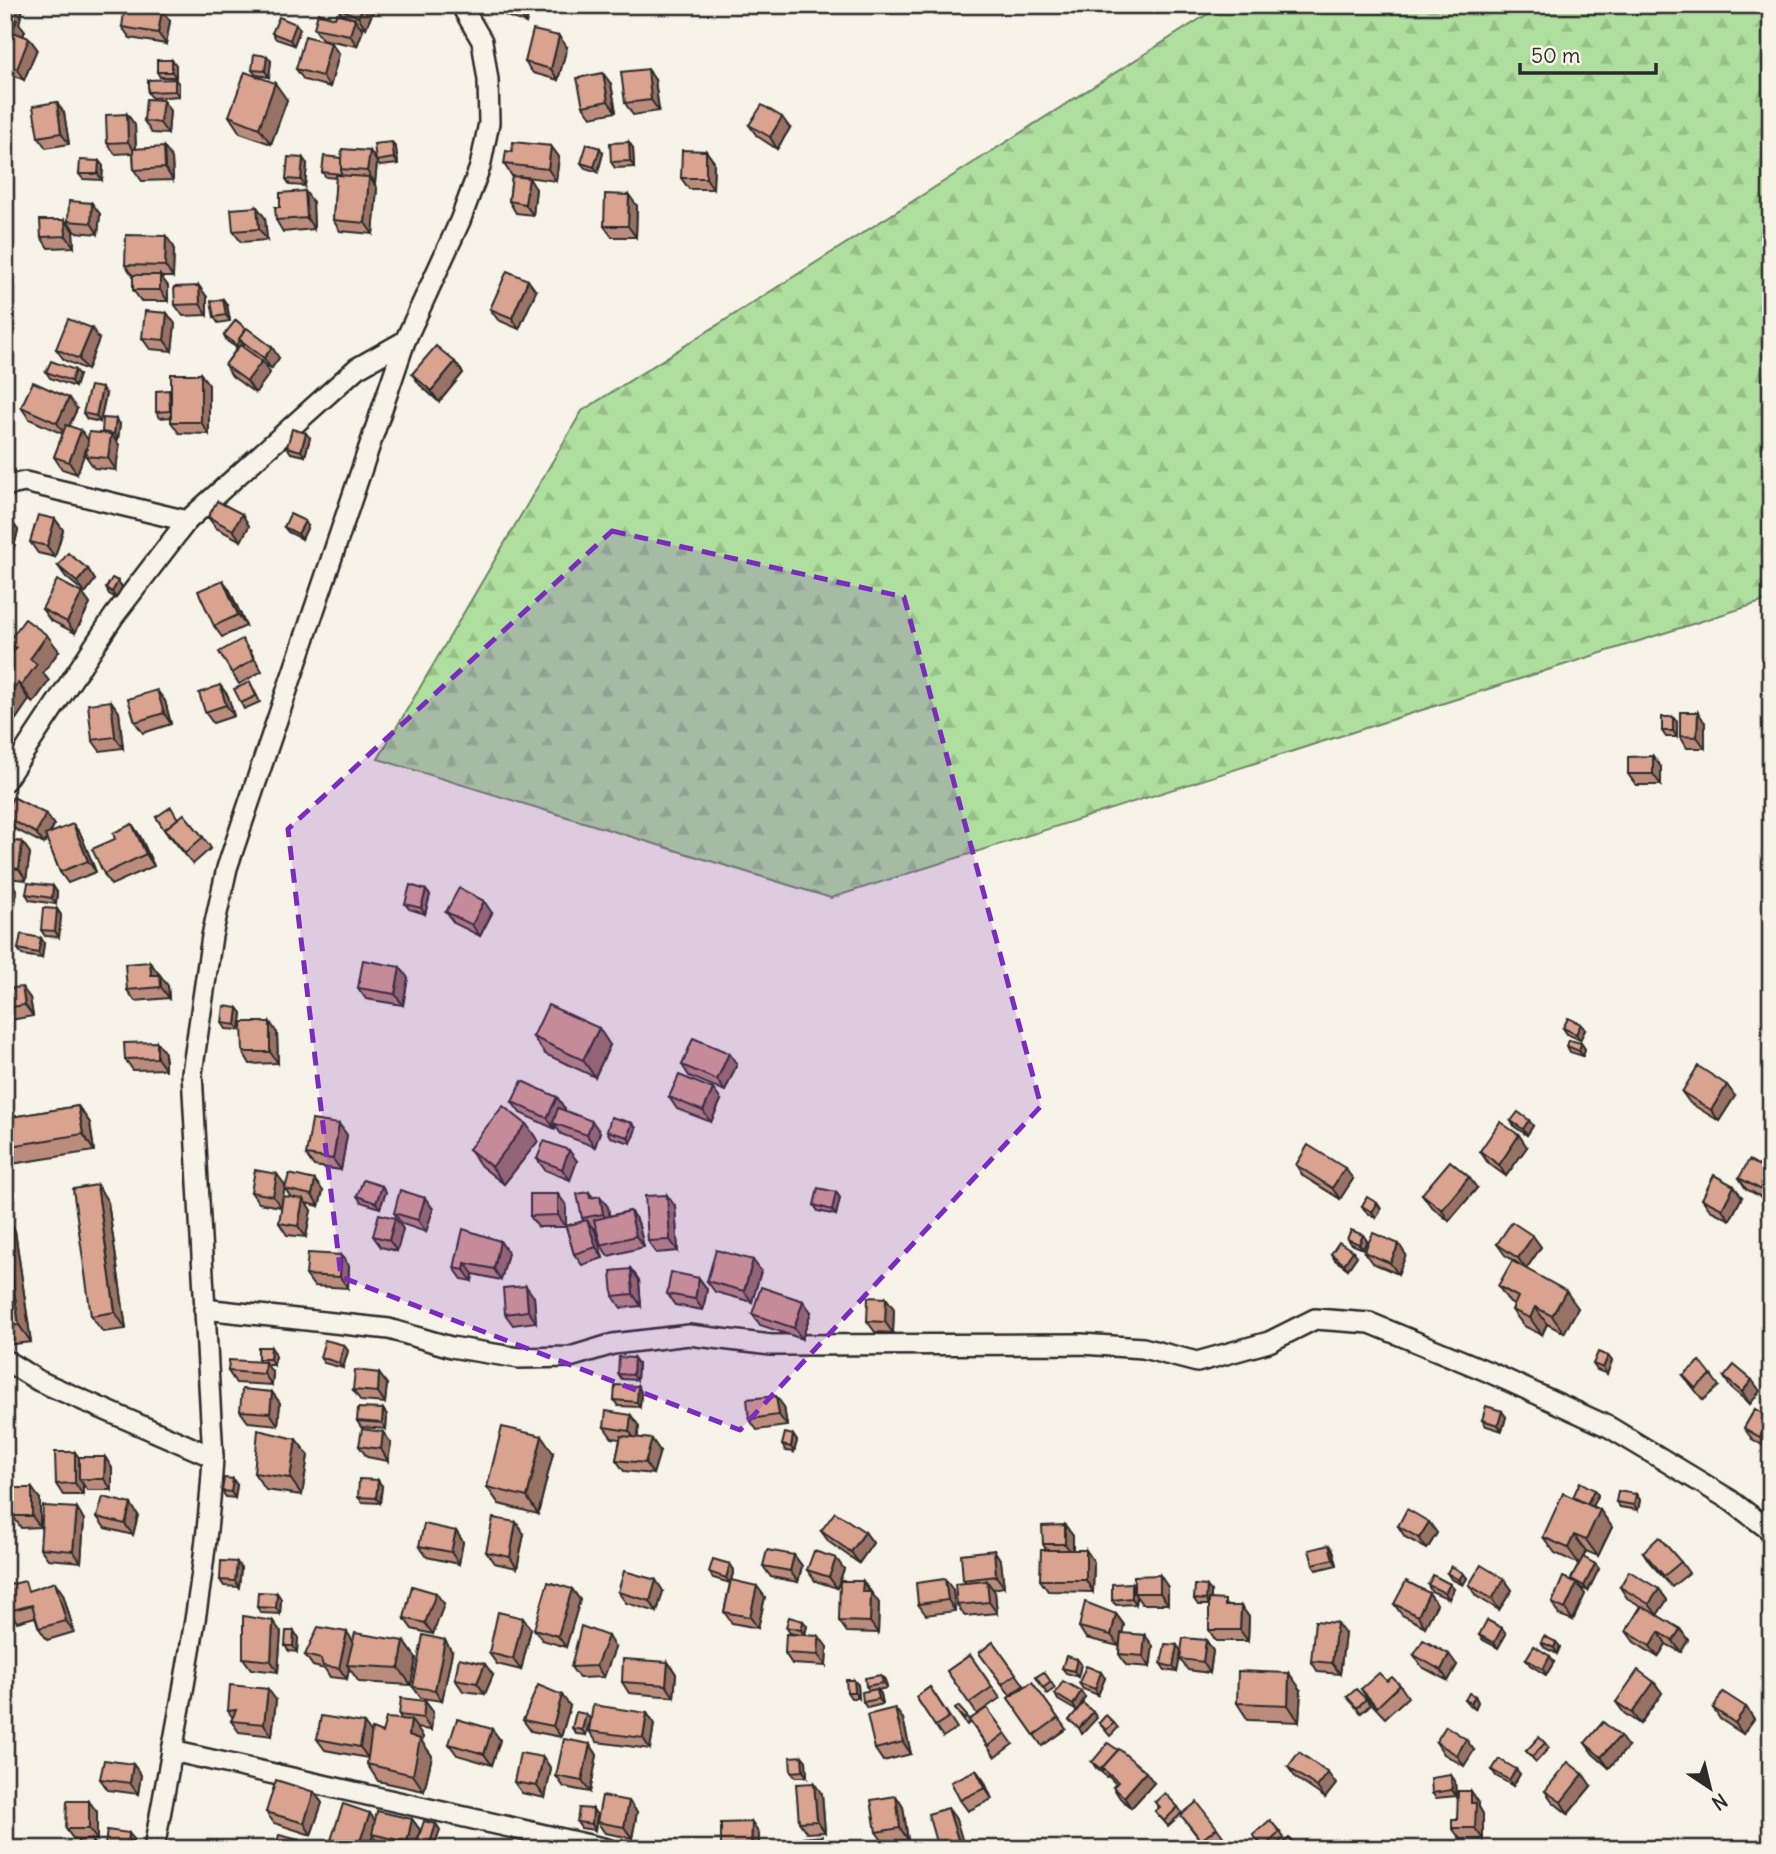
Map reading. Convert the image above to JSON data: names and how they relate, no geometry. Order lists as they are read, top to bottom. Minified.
{"scale_bar":"50 m","north":"bottom right"}
